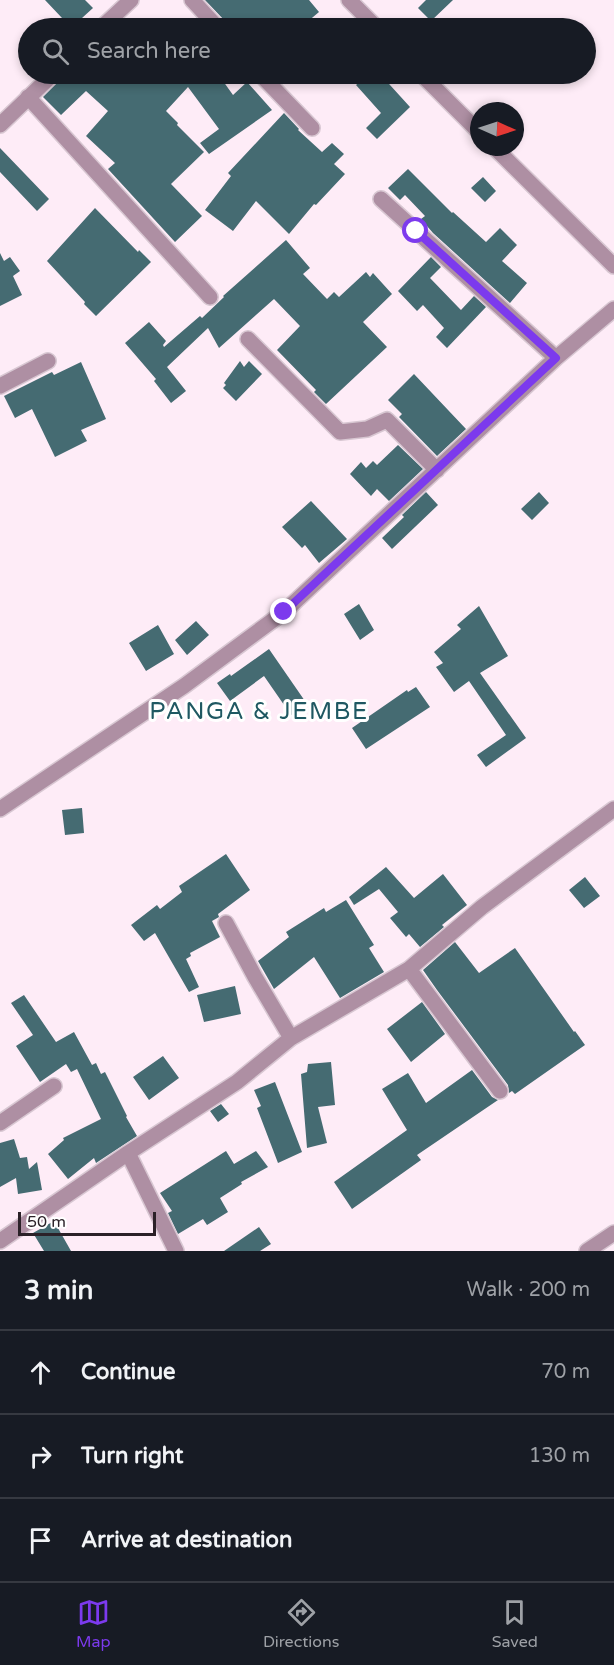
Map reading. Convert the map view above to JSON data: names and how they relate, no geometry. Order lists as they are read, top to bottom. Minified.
{"districts":["PANGA & JEMBE"],"scale_bar":"50 m","north":"right","page":{"search":"Search here","scale":"50 m","heading":["3 min","Walk · 200 m"],"list":[["Continue","70 m"],["Turn right","130 m"],"Arrive at destination"],"nav":["Map","Directions","Saved"]}}
